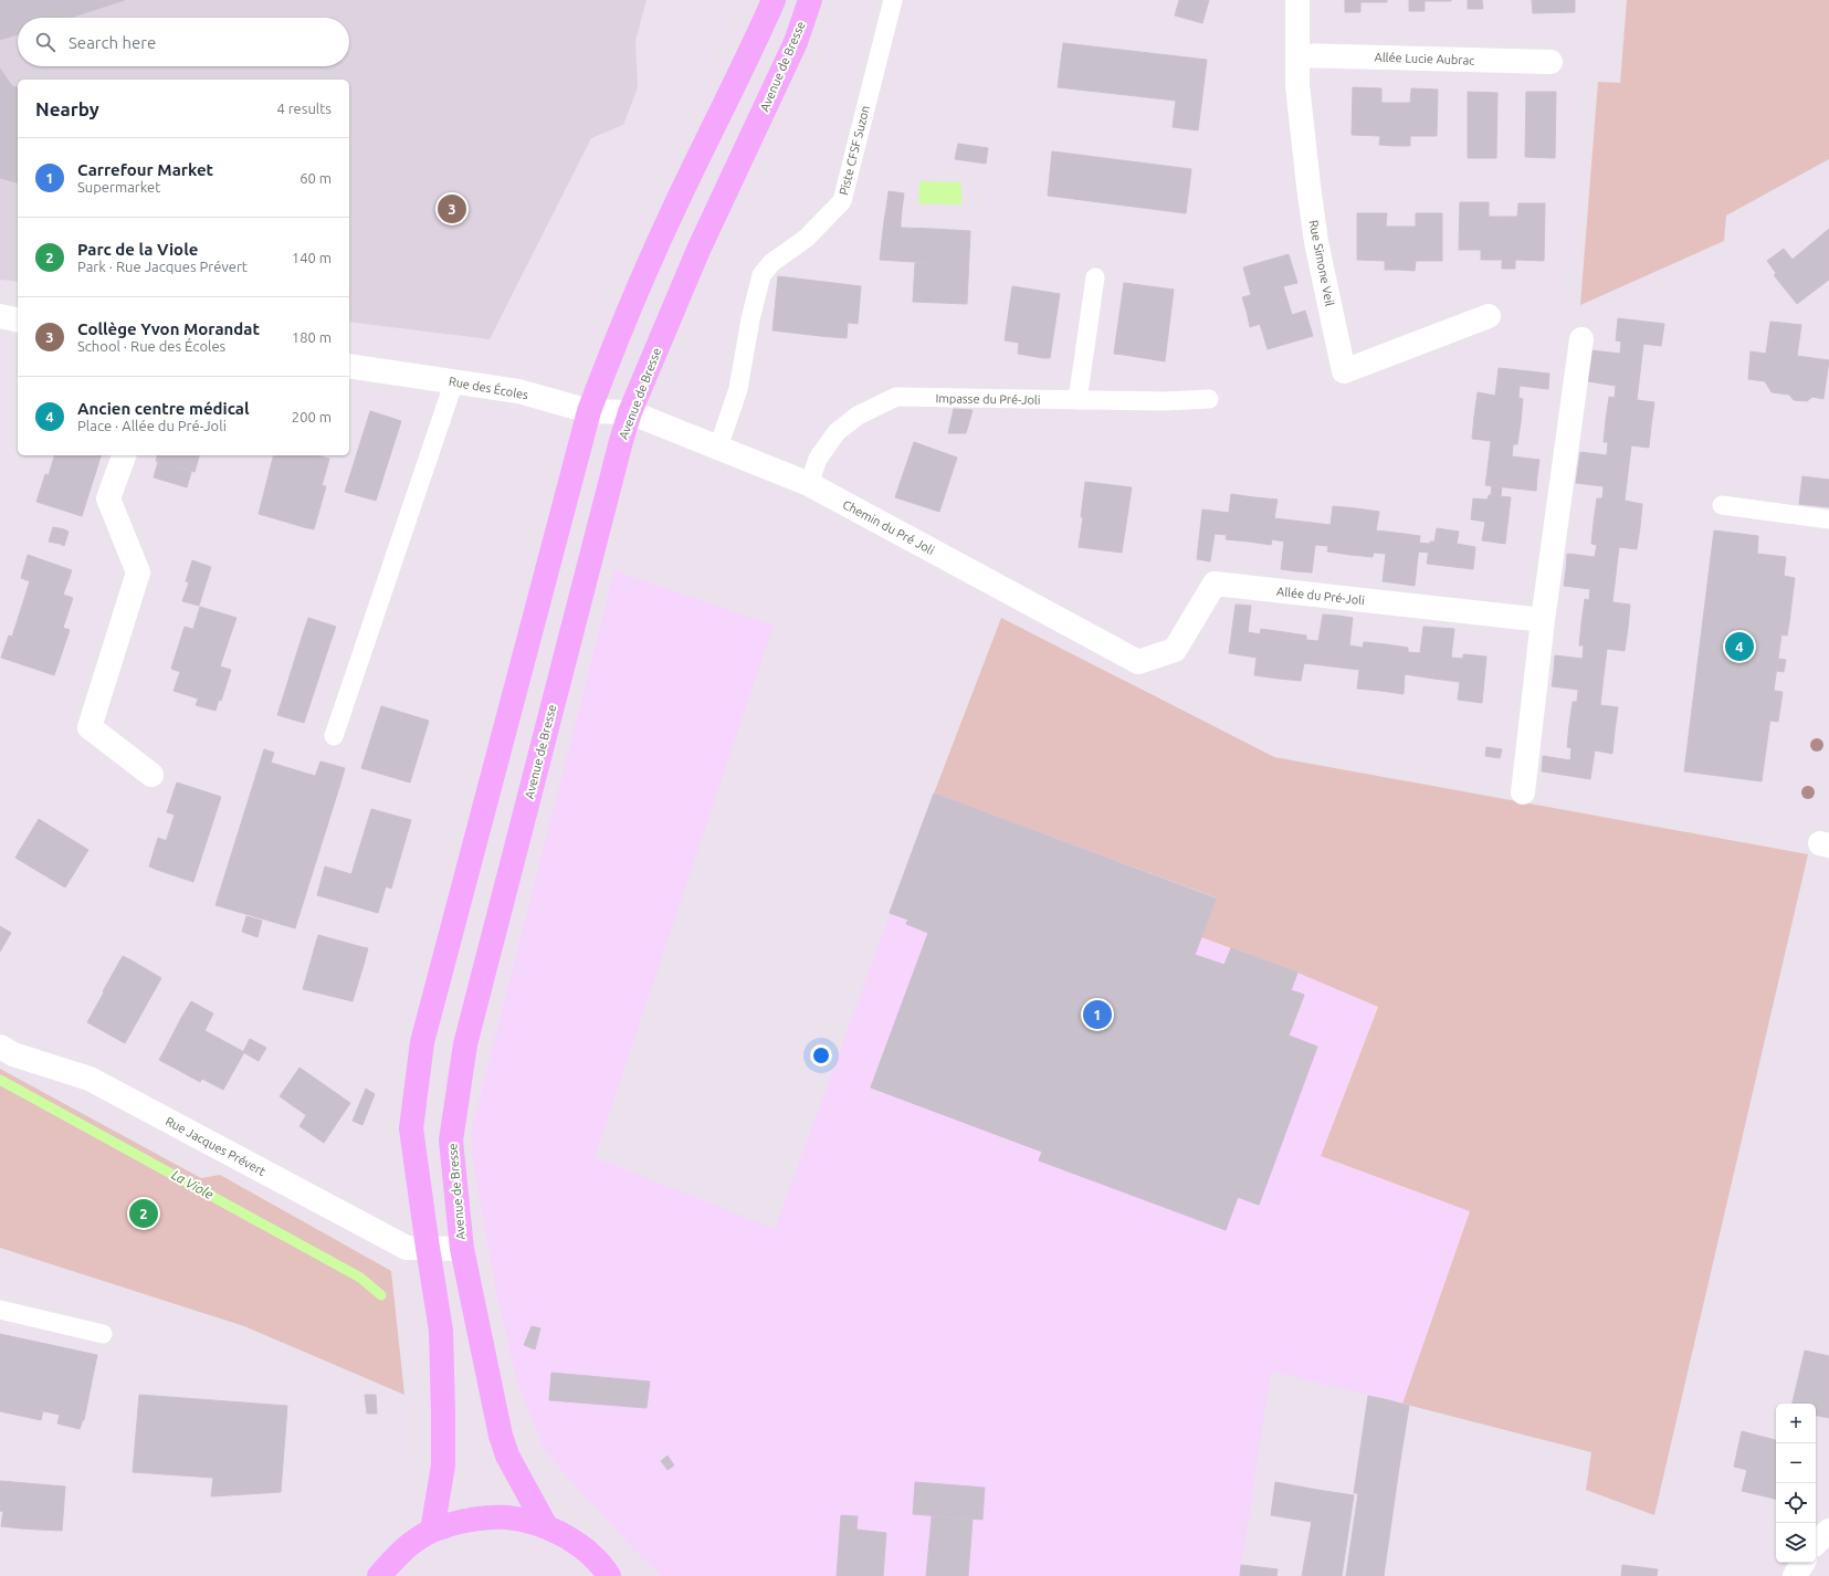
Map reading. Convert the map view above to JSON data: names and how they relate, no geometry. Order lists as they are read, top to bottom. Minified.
{"streets":{"main road":["Avenue de Bresse"],"street":["Allée Lucie Aubrac","Rue Simone Veil","Rue des Écoles","Chemin du Pré Joli","Allée du Pré-Joli","Rue Jacques Prévert"],"lane":["Piste CFSF Suzon","Impasse du Pré-Joli"]},"crossings":[["Allée Lucie Aubrac","Rue Simone Veil"],["Avenue de Bresse","Rue des Écoles"],["Avenue de Bresse","Chemin du Pré Joli"],["Avenue de Bresse","Rue Jacques Prévert"],["Piste CFSF Suzon","Chemin du Pré Joli"],["Rue des Écoles","Chemin du Pré Joli"],["Impasse du Pré-Joli","Chemin du Pré Joli"],["Chemin du Pré Joli","Allée du Pré-Joli"]],"water":["La Viole"],"page":{"search":"Search here","heading":["Nearby","4 results"],"list":[{"mark":"1","name":"Carrefour Market","note":"Supermarket","value":"60 m"},{"mark":"2","name":"Parc de la Viole","note":"Park · Rue Jacques Prévert","value":"140 m"},{"mark":"3","name":"Collège Yvon Morandat","note":"School · Rue des Écoles","value":"180 m"},{"mark":"4","name":"Ancien centre médical","note":"Place · Allée du Pré-Joli","value":"200 m"}],"pins":["3","4","1","2"],"map_buttons":["+","−"]}}
